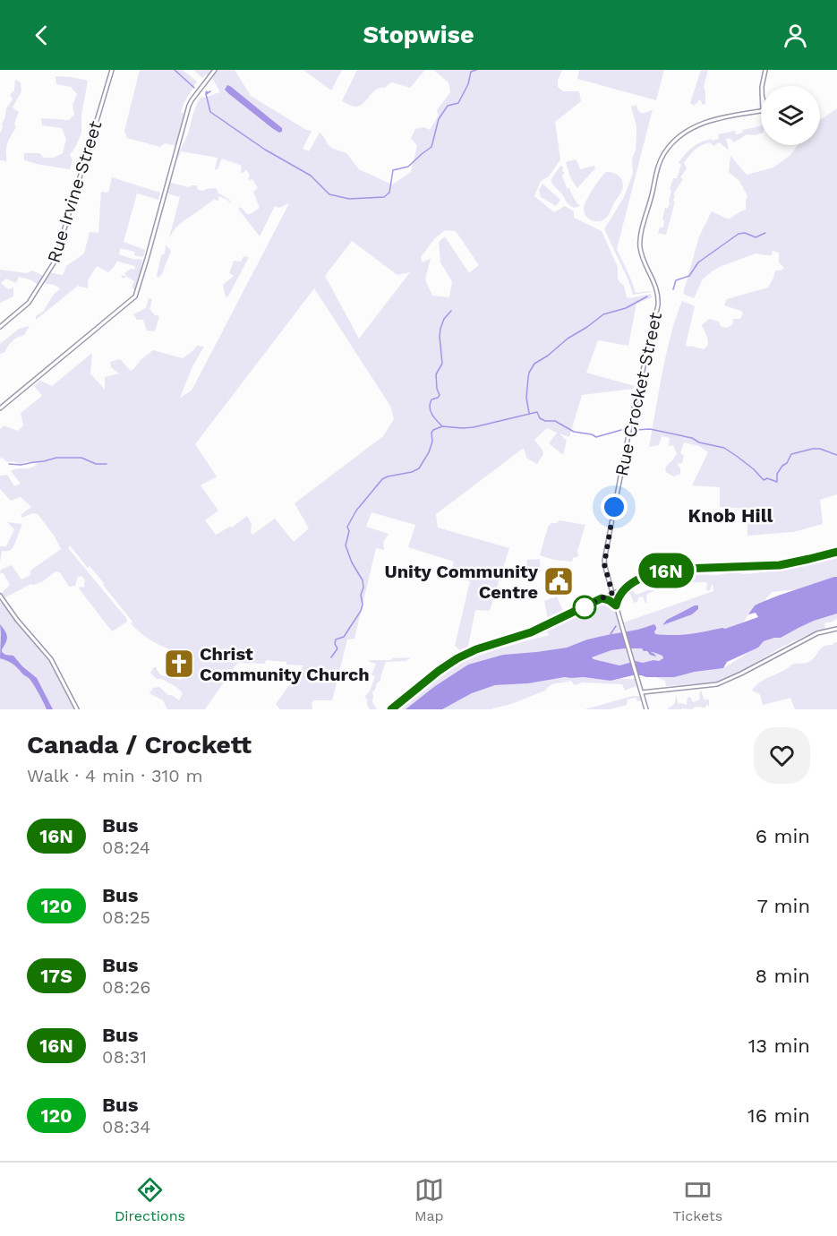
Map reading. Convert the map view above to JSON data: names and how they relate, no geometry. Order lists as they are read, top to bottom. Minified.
{"streets":{"street":["Rue Irvine Street","Rue Crocket Street"]},"districts":["Knob Hill"],"places":{"public building":["Unity Community Centre"],"church":["Christ Community Church"]},"lines":["bus line 16N"],"page":{"header":"Stopwise","on_map":"16N","heading":["Canada / Crockett","Walk · 4 min · 310 m"],"list":[{"mark":"16N","name":"Bus","note":"08:24","value":"6 min"},{"mark":"120","name":"Bus","note":"08:25","value":"7 min"},{"mark":"17S","name":"Bus","note":"08:26","value":"8 min"},{"mark":"16N","name":"Bus","note":"08:31","value":"13 min"},{"mark":"120","name":"Bus","note":"08:34","value":"16 min"}],"tabs":["Directions","Map","Tickets"]}}
